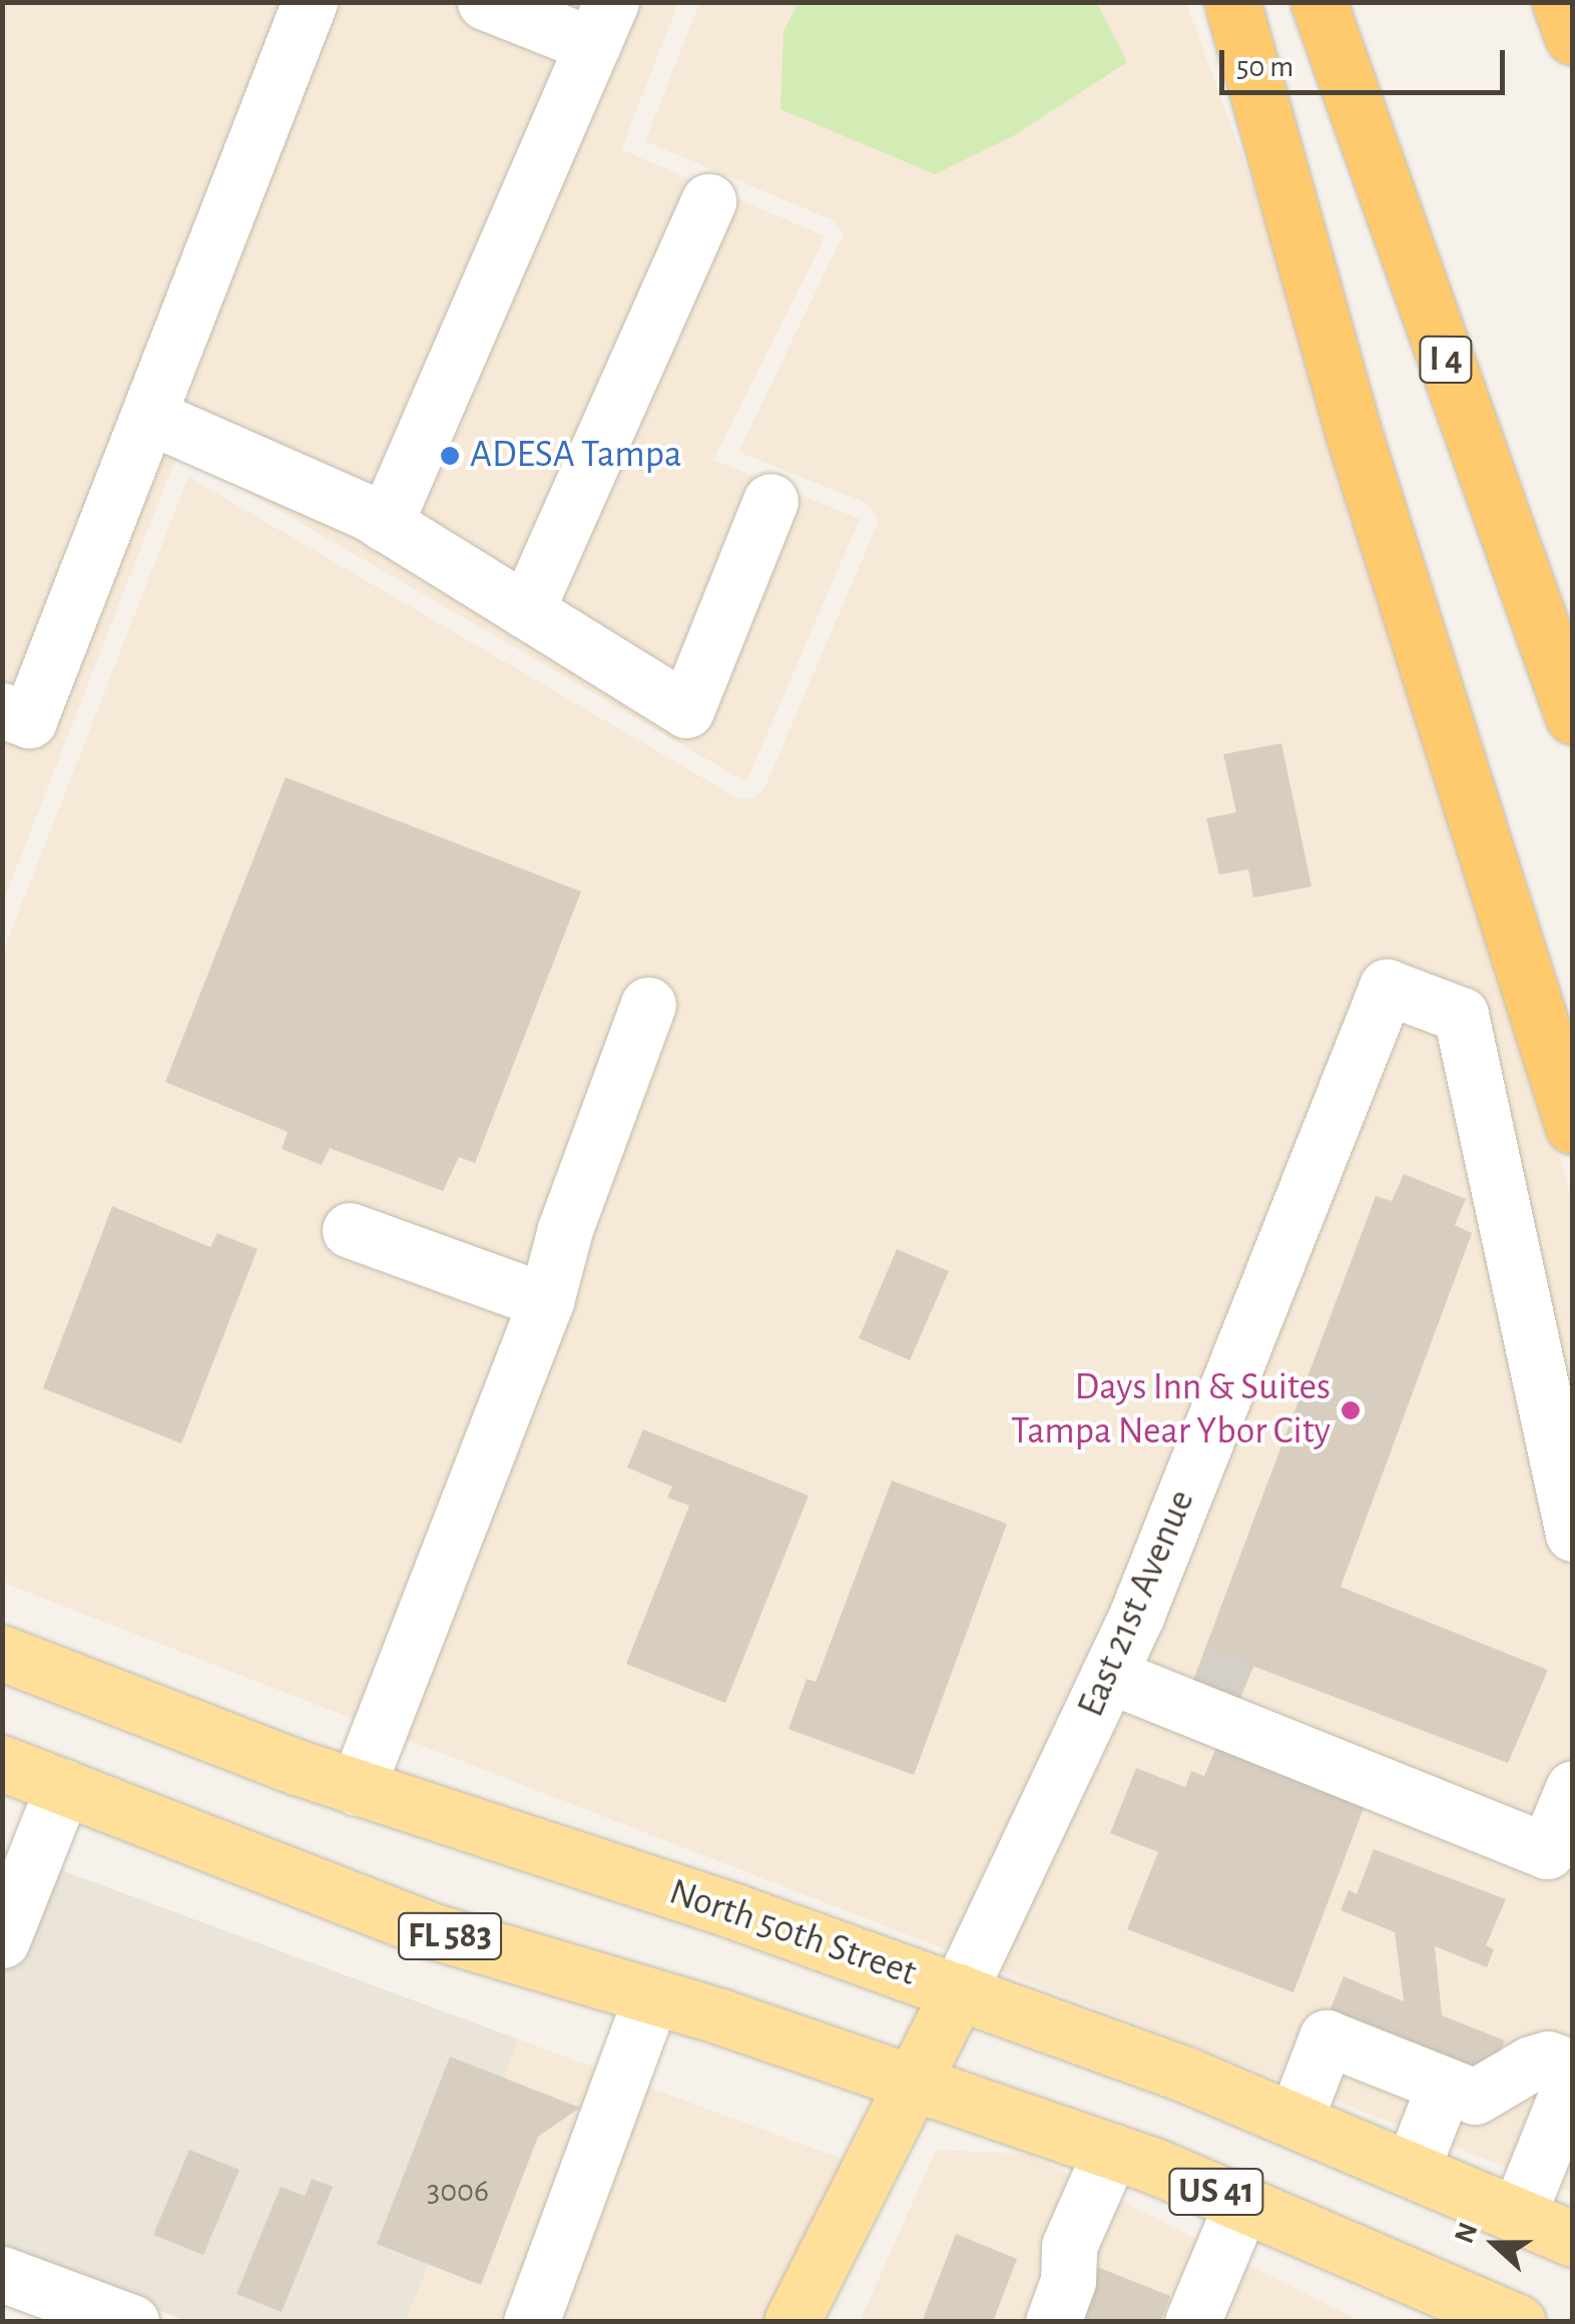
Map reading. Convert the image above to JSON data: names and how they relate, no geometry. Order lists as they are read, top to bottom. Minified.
{"streets":{"highway":["I 4"],"main road":["North 50th Street","FL 583","US 41"],"street":["East 21st Avenue"]},"crossings":[["East 21st Avenue","North 50th Street"],["FL 583","US 41"]],"places":["ADESA Tampa","Days Inn & Suites Tampa Near Ybor City"],"house_numbers":["3006"],"scale_bar":"50 m","north":"left"}
